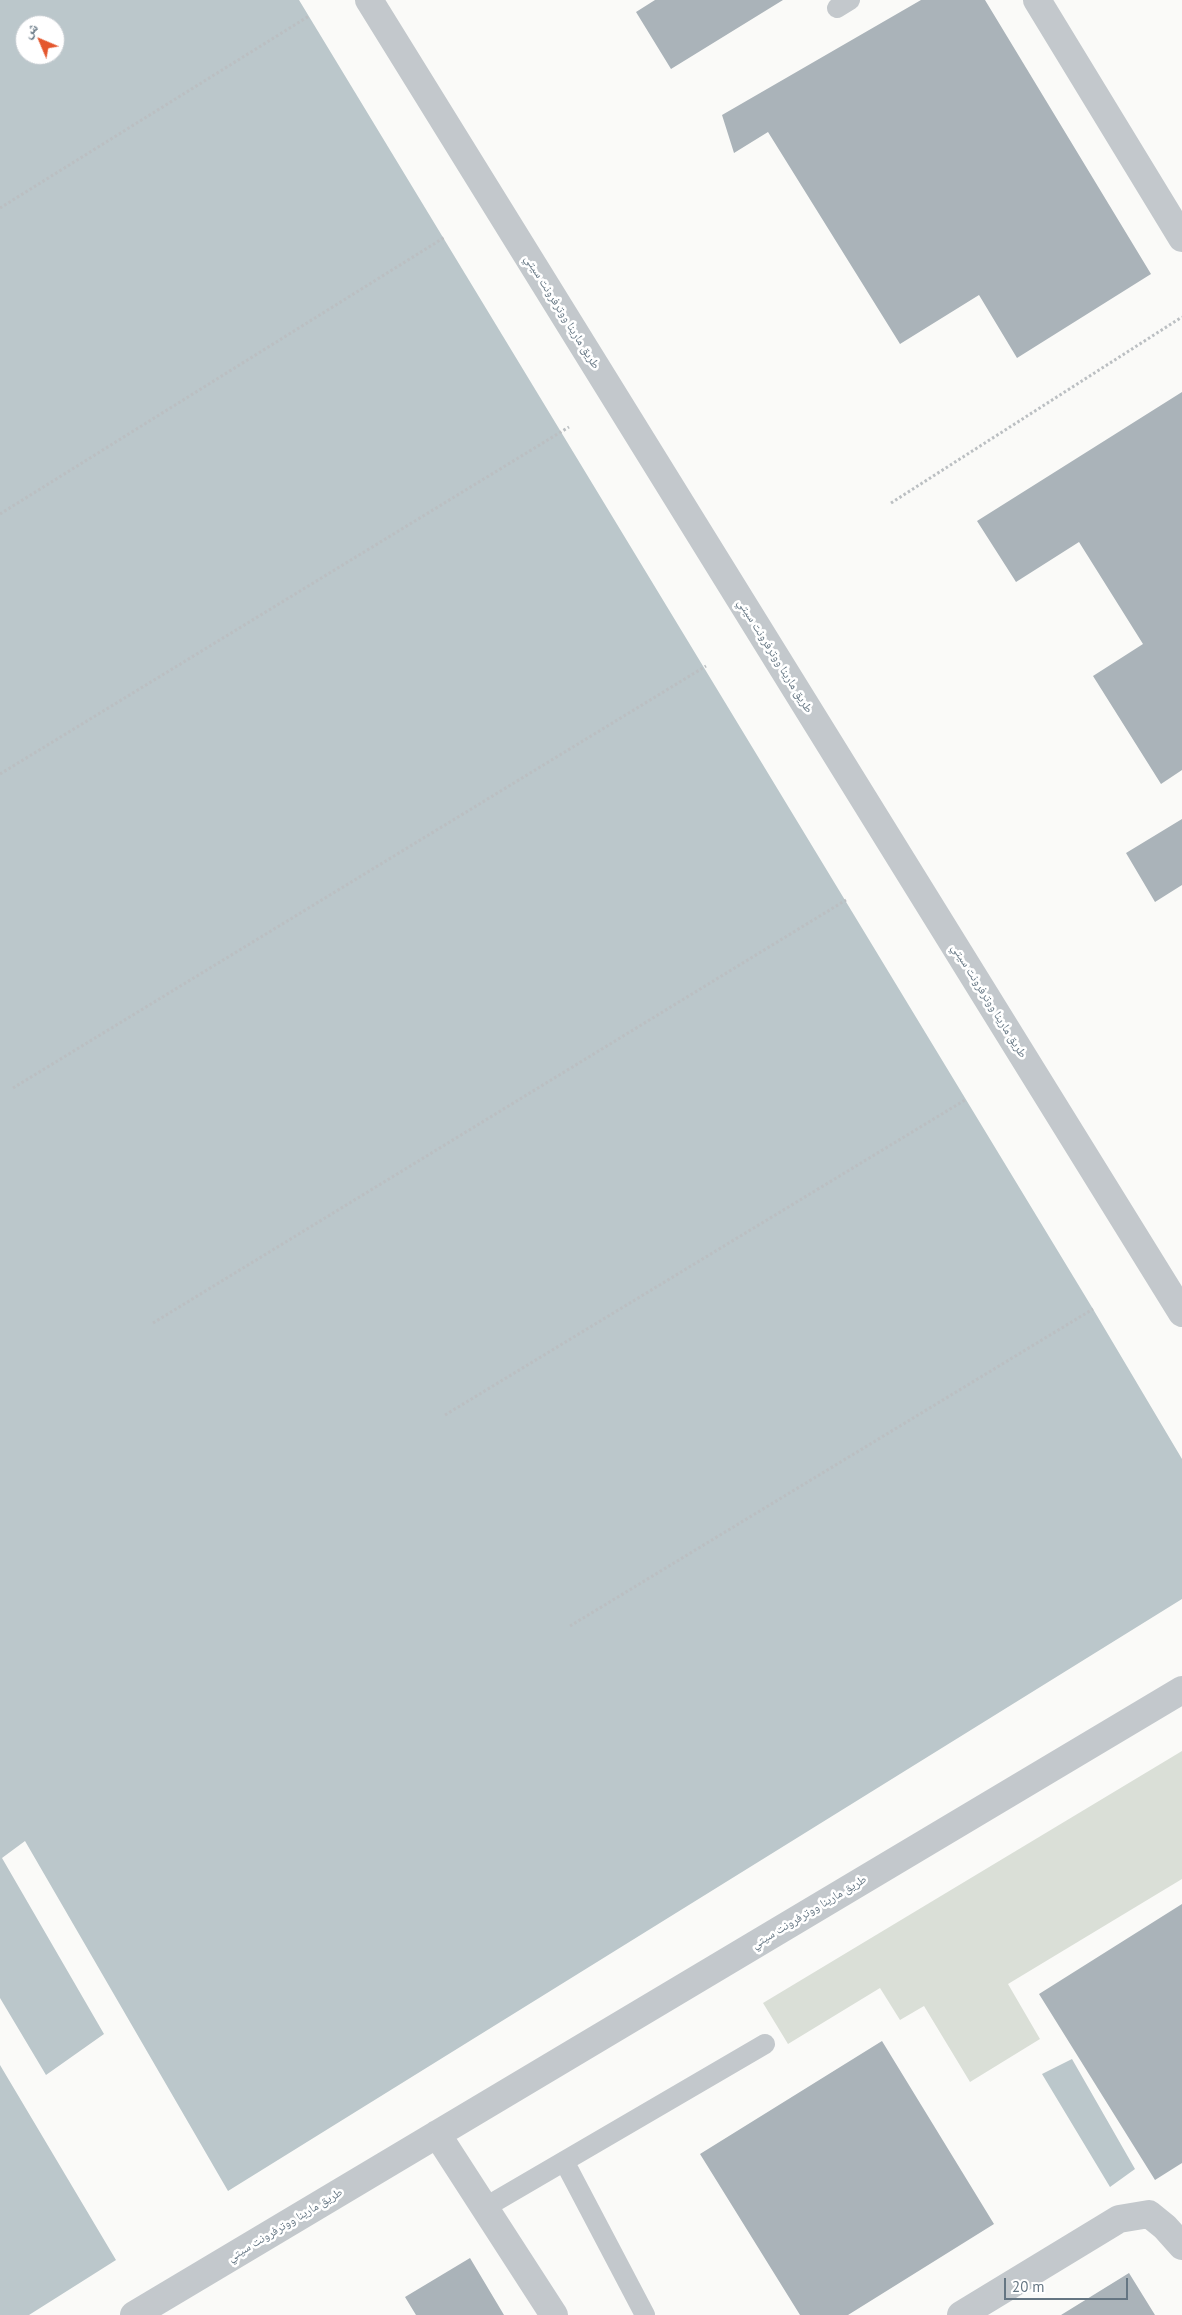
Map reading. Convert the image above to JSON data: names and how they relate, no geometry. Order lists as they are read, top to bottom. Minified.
{"streets":{"street":["طريق مارينا ووترفرونت سيتي"]},"scale_bar":"20 m","north":"top left"}
